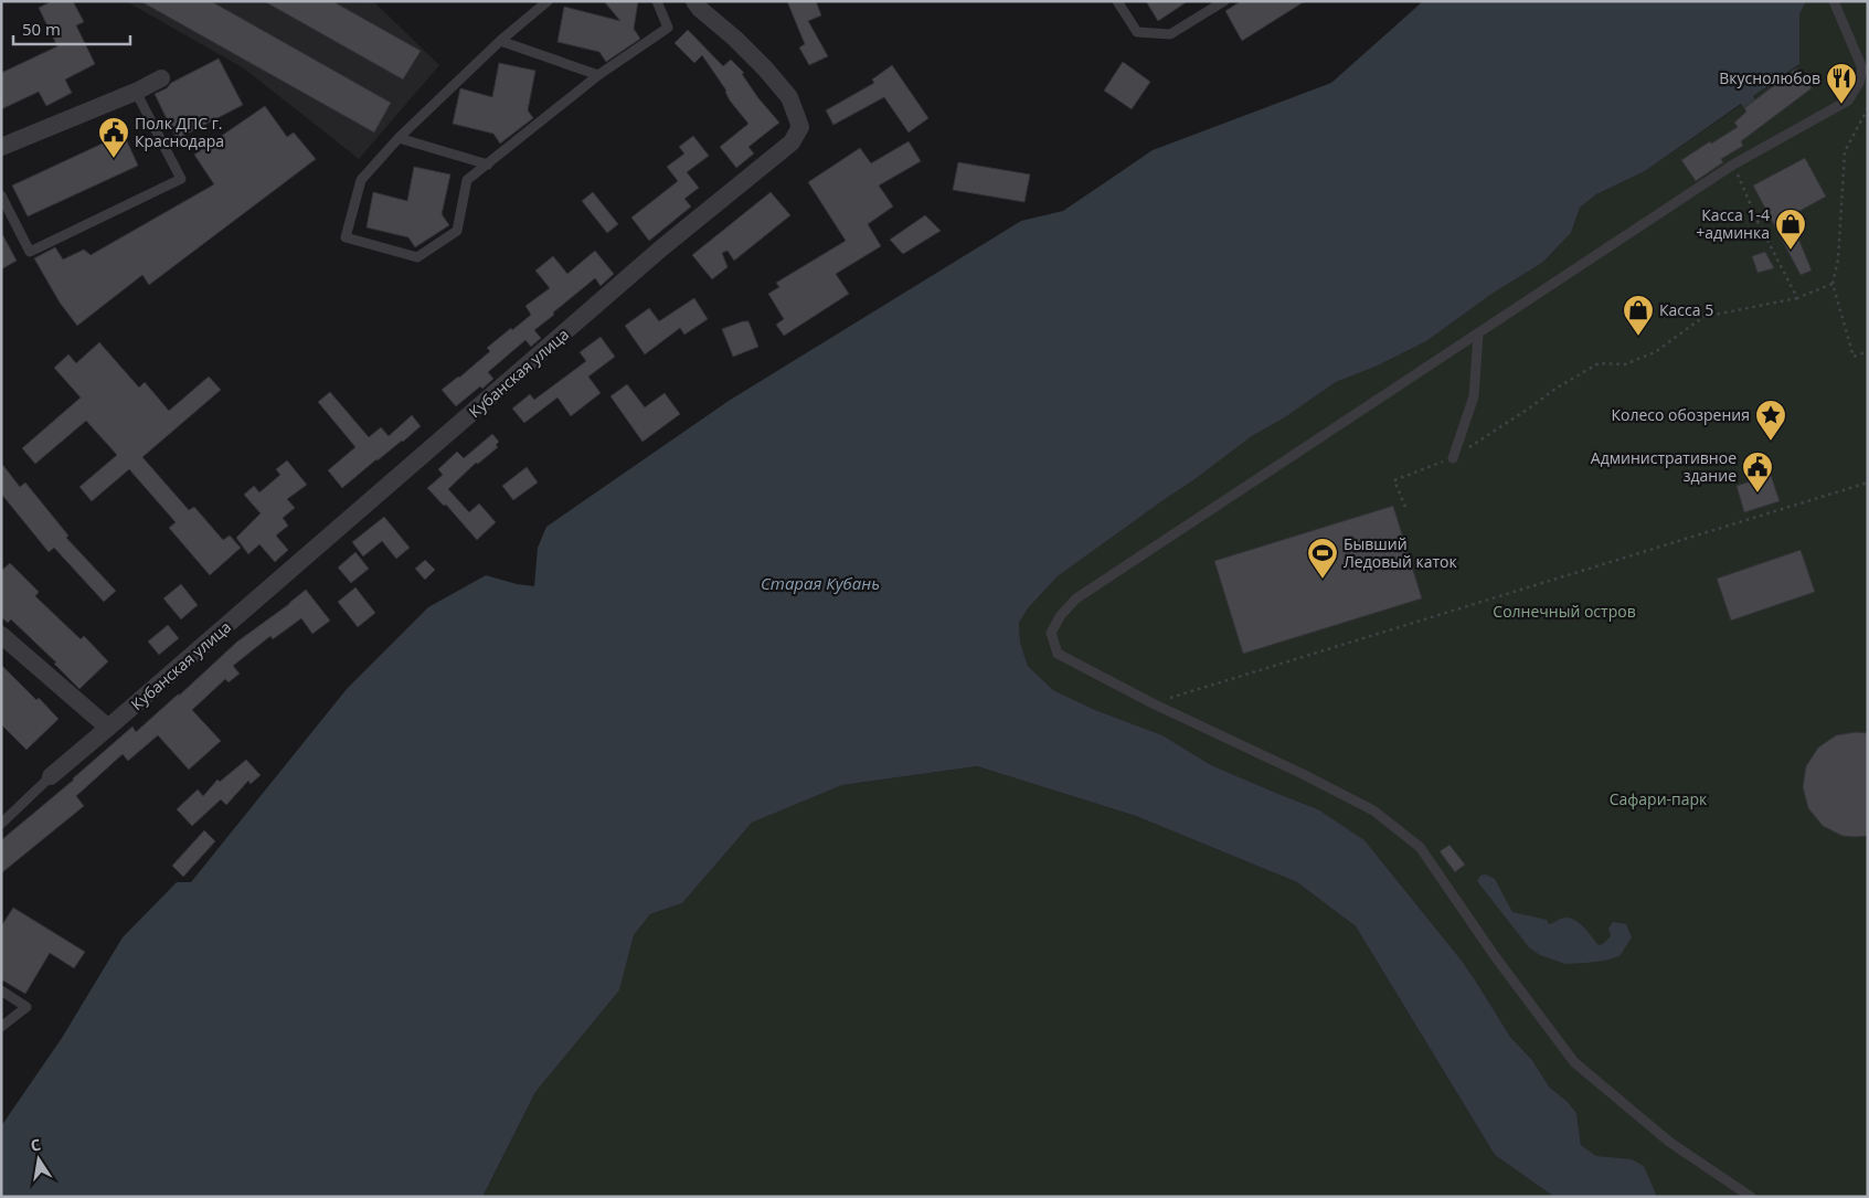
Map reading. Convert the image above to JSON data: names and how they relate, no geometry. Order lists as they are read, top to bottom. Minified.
{"streets":{"street":["Кубанская улица"]},"water":["Старая Кубань"],"parks":["Солнечный остров","Сафари-парк"],"places":{"restaurant":["Вкуснолюбов"],"public building":["Полк ДПС г. Краснодара","Административное здание"],"shop":["Касса 1-4 +админка","Касса 5"],"place":["Колесо обозрения"],"sports":["Бывший Ледовый каток"]},"scale_bar":"50 m","north":"top"}
